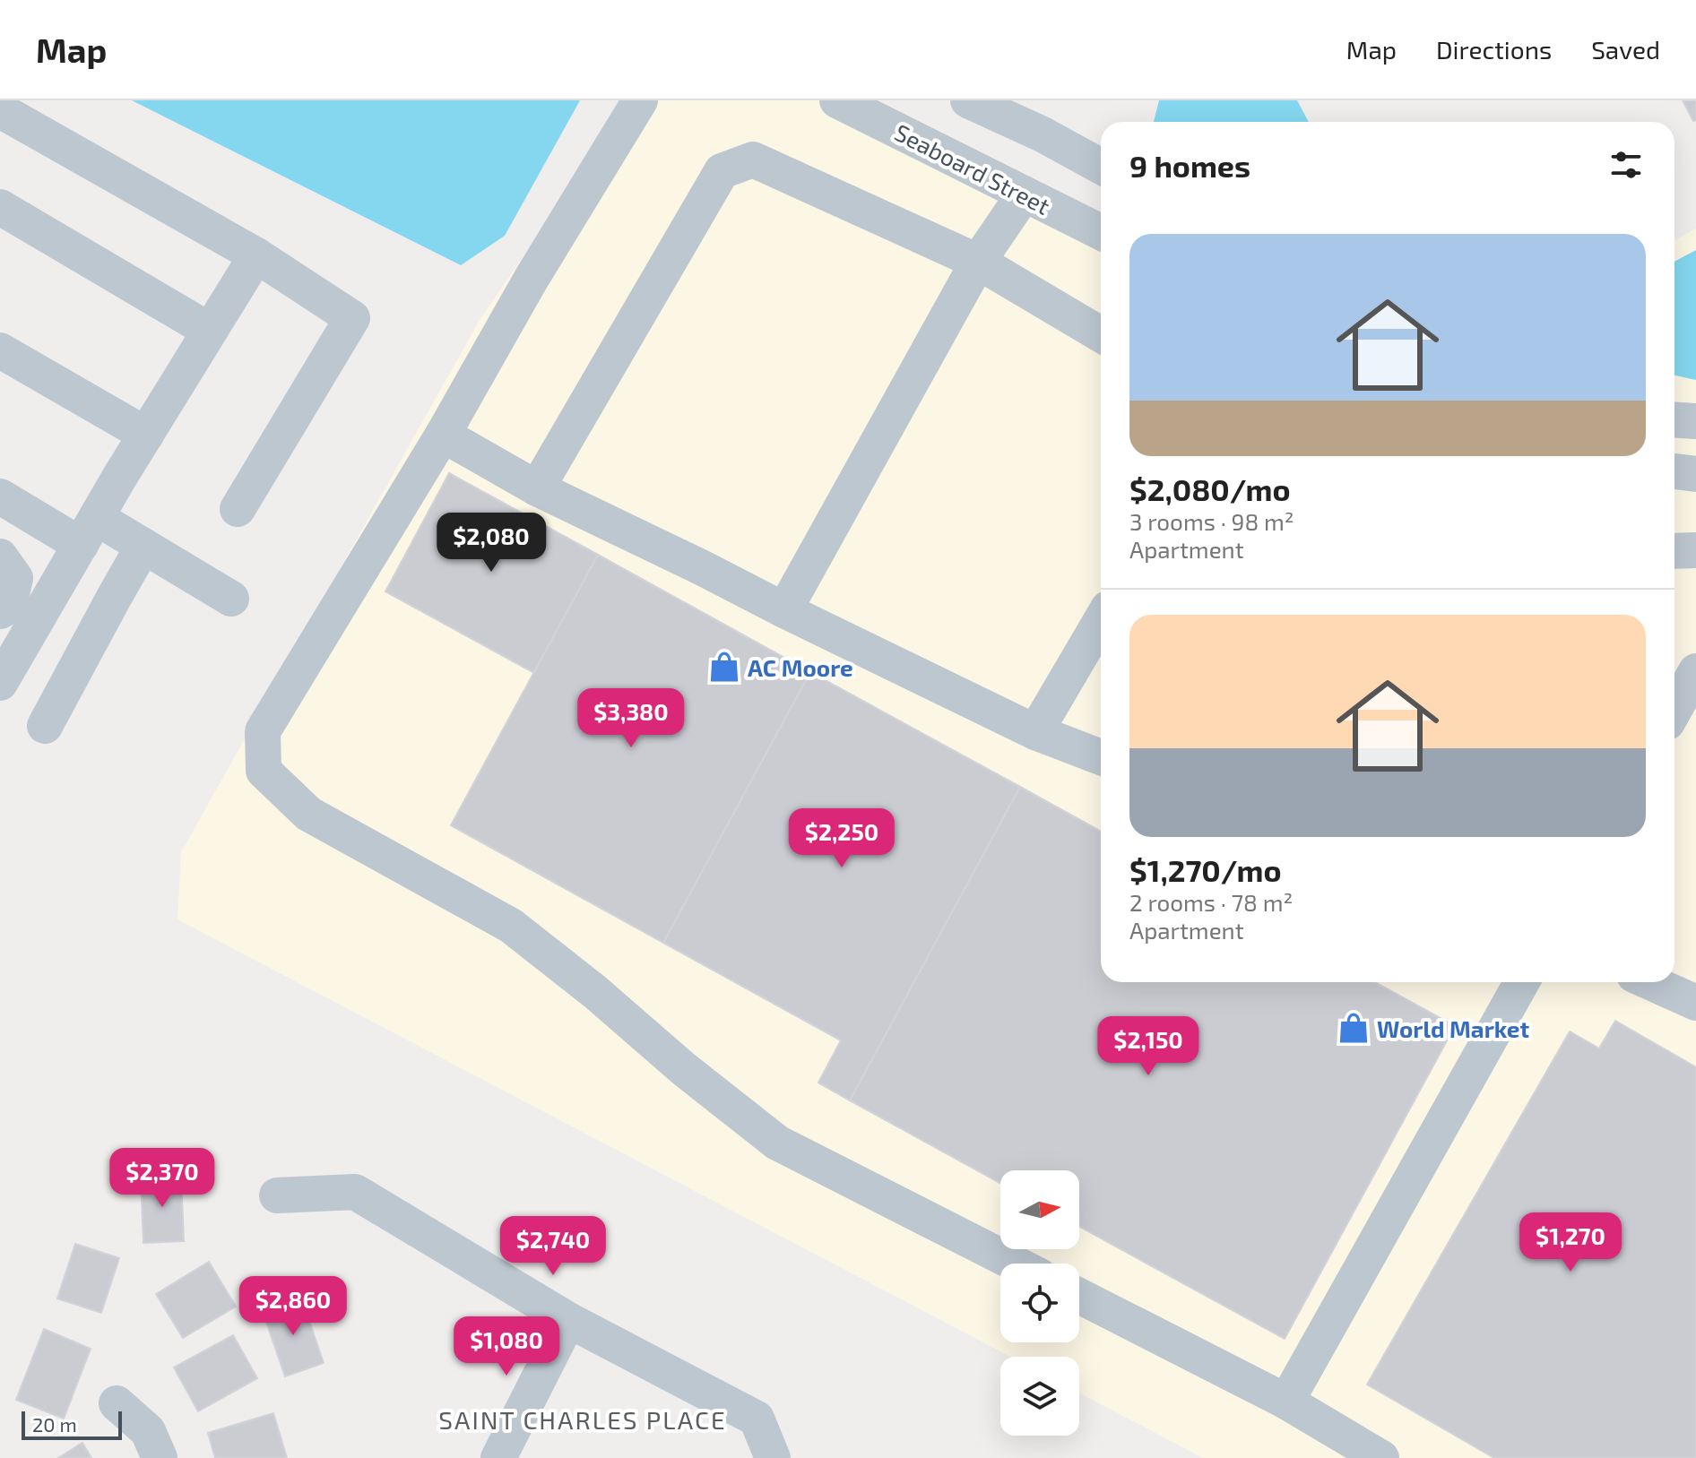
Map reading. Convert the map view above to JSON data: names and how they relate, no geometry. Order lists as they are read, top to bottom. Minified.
{"streets":{"street":["Seaboard Street"]},"districts":["SAINT CHARLES PLACE"],"places":{"shop":["AC Moore","World Market"]},"scale_bar":"20 m","north":"right","page":{"header":"Map","nav":["Map","Directions","Saved"],"heading":"9 homes","list":[{"name":"$2,080/mo","note":"3 rooms · 98 m² · Apartment"},{"name":"$1,270/mo","note":"2 rooms · 78 m² · Apartment"}],"price":["$2,080","$3,380","$2,250","$2,150","$2,370","$1,270","$2,740","$2,860","$1,080"],"scale":"20 m"}}
